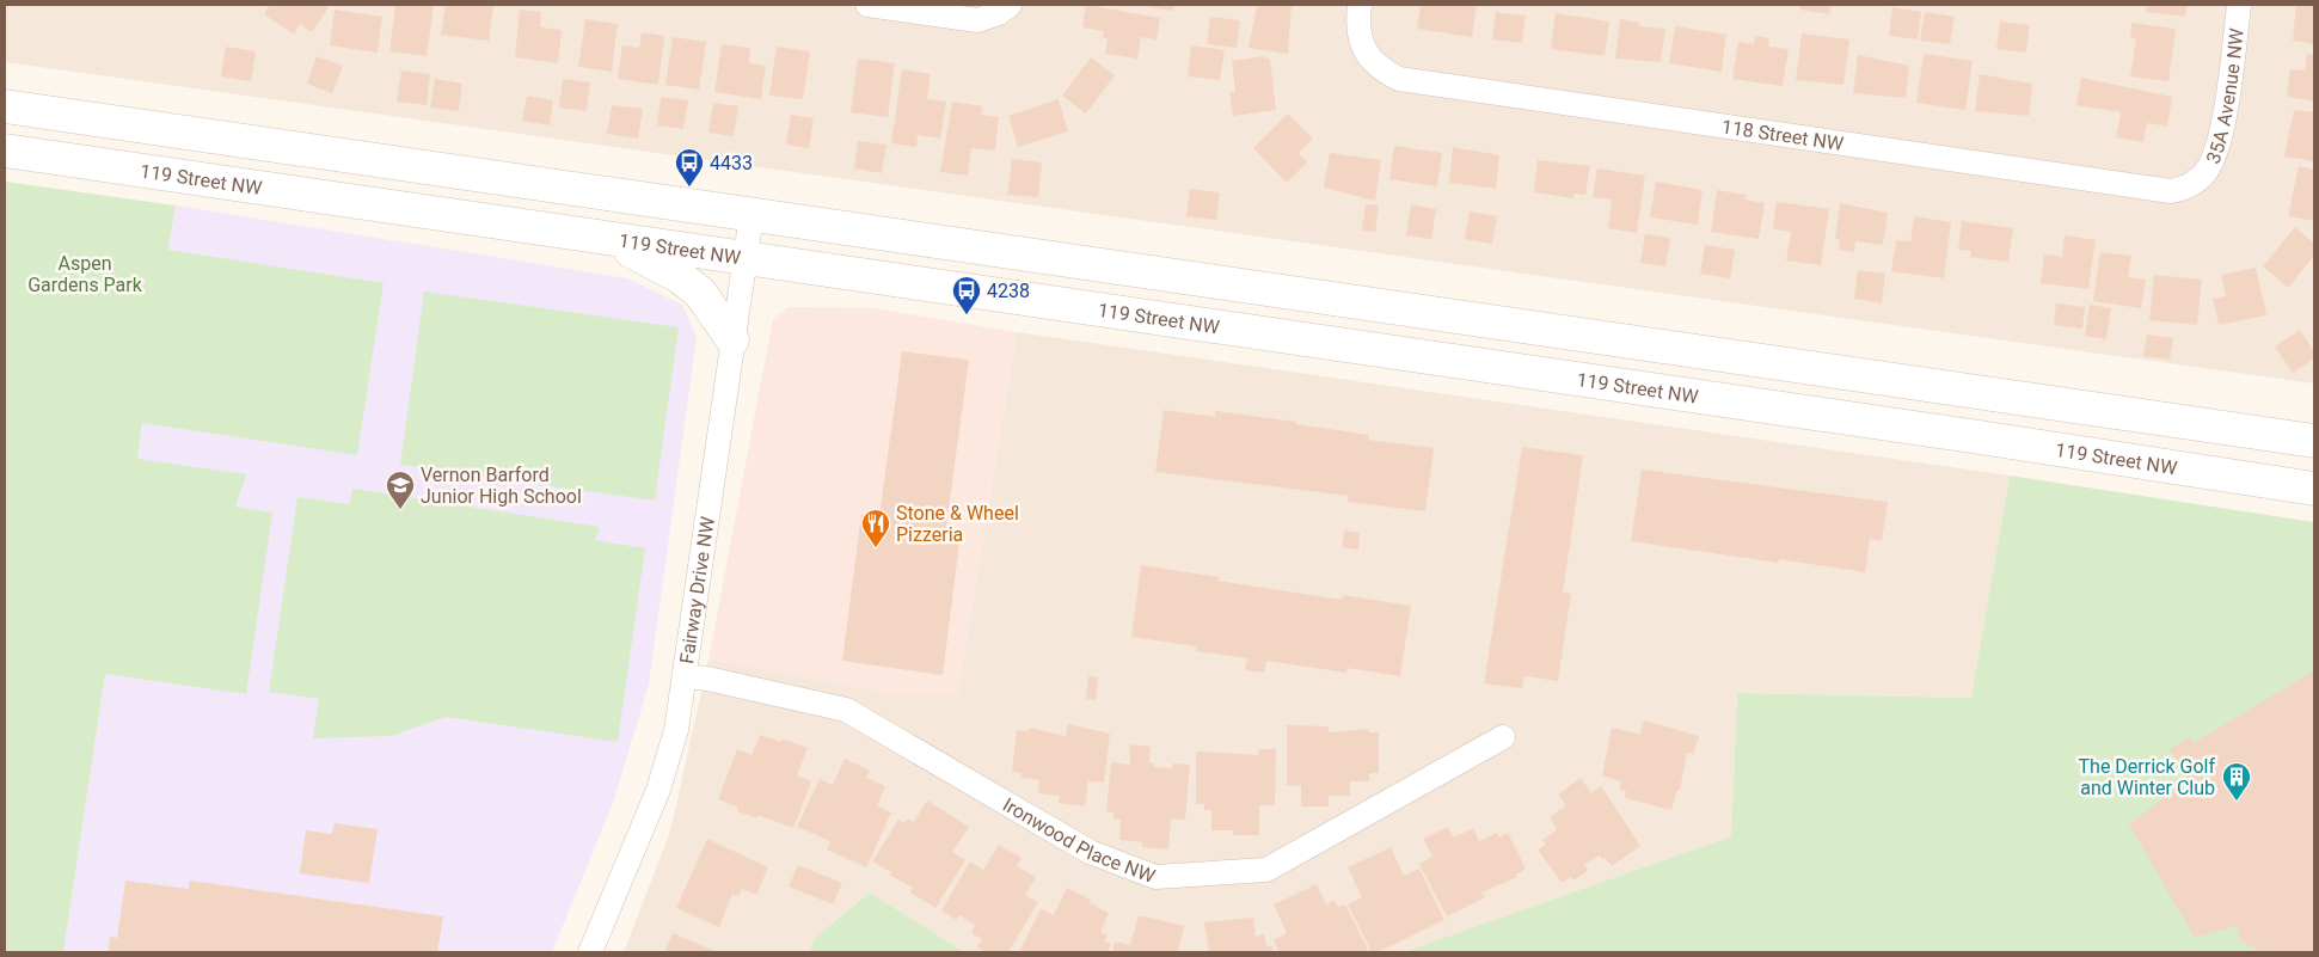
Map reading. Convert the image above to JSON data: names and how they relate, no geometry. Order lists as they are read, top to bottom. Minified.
{"streets":{"main road":["119 Street NW"],"street":["35A Avenue NW","118 Street NW","Fairway Drive NW","Ironwood Place NW"]},"crossings":[["35A Avenue NW","118 Street NW"],["119 Street NW","Fairway Drive NW"],["Fairway Drive NW","Ironwood Place NW"]],"parks":["Aspen Gardens Park"],"places":{"bus stop":["4433","4238"],"school or university":["Vernon Barford Junior High School"],"restaurant":["Stone & Wheel Pizzeria"],"building":["The Derrick Golf and Winter Club"]}}
